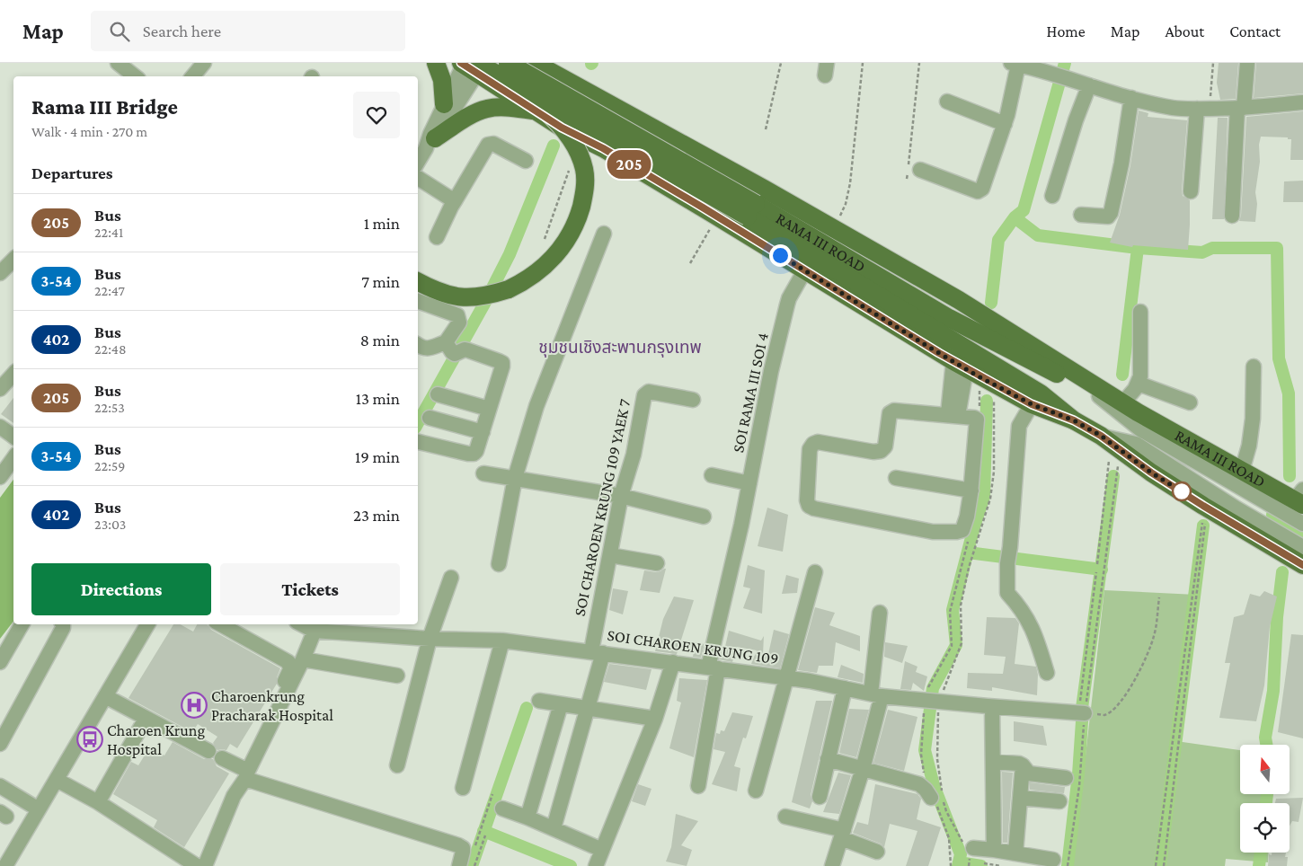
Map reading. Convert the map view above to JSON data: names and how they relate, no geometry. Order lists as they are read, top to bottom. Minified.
{"streets":{"main road":["RAMA III ROAD"],"street":["SOI RAMA III SOI 4","SOI CHAROEN KRUNG 109 YAEK 7","SOI CHAROEN KRUNG 109"]},"crossings":[["RAMA III ROAD","SOI RAMA III SOI 4"],["SOI RAMA III SOI 4","SOI CHAROEN KRUNG 109"],["SOI CHAROEN KRUNG 109 YAEK 7","SOI CHAROEN KRUNG 109"]],"districts":["ชุมชนเชิงสะพานกรุงเทพ"],"places":{"hospital":["Charoenkrung Pracharak Hospital"],"bus stop":["Charoen Krung Hospital"]},"lines":["bus line 205"],"north":"top","page":{"header":"Map","search":"Search here","nav":["Home","Map","About","Contact"],"on_map":"205","heading":[["Rama III Bridge","Walk · 4 min · 270 m"],"Departures"],"list":[{"mark":"205","name":"Bus","note":"22:41","value":"1 min"},{"mark":"3-54","name":"Bus","note":"22:47","value":"7 min"},{"mark":"402","name":"Bus","note":"22:48","value":"8 min"},{"mark":"205","name":"Bus","note":"22:53","value":"13 min"},{"mark":"3-54","name":"Bus","note":"22:59","value":"19 min"},{"mark":"402","name":"Bus","note":"23:03","value":"23 min"}],"buttons":["Directions","Tickets"]}}
